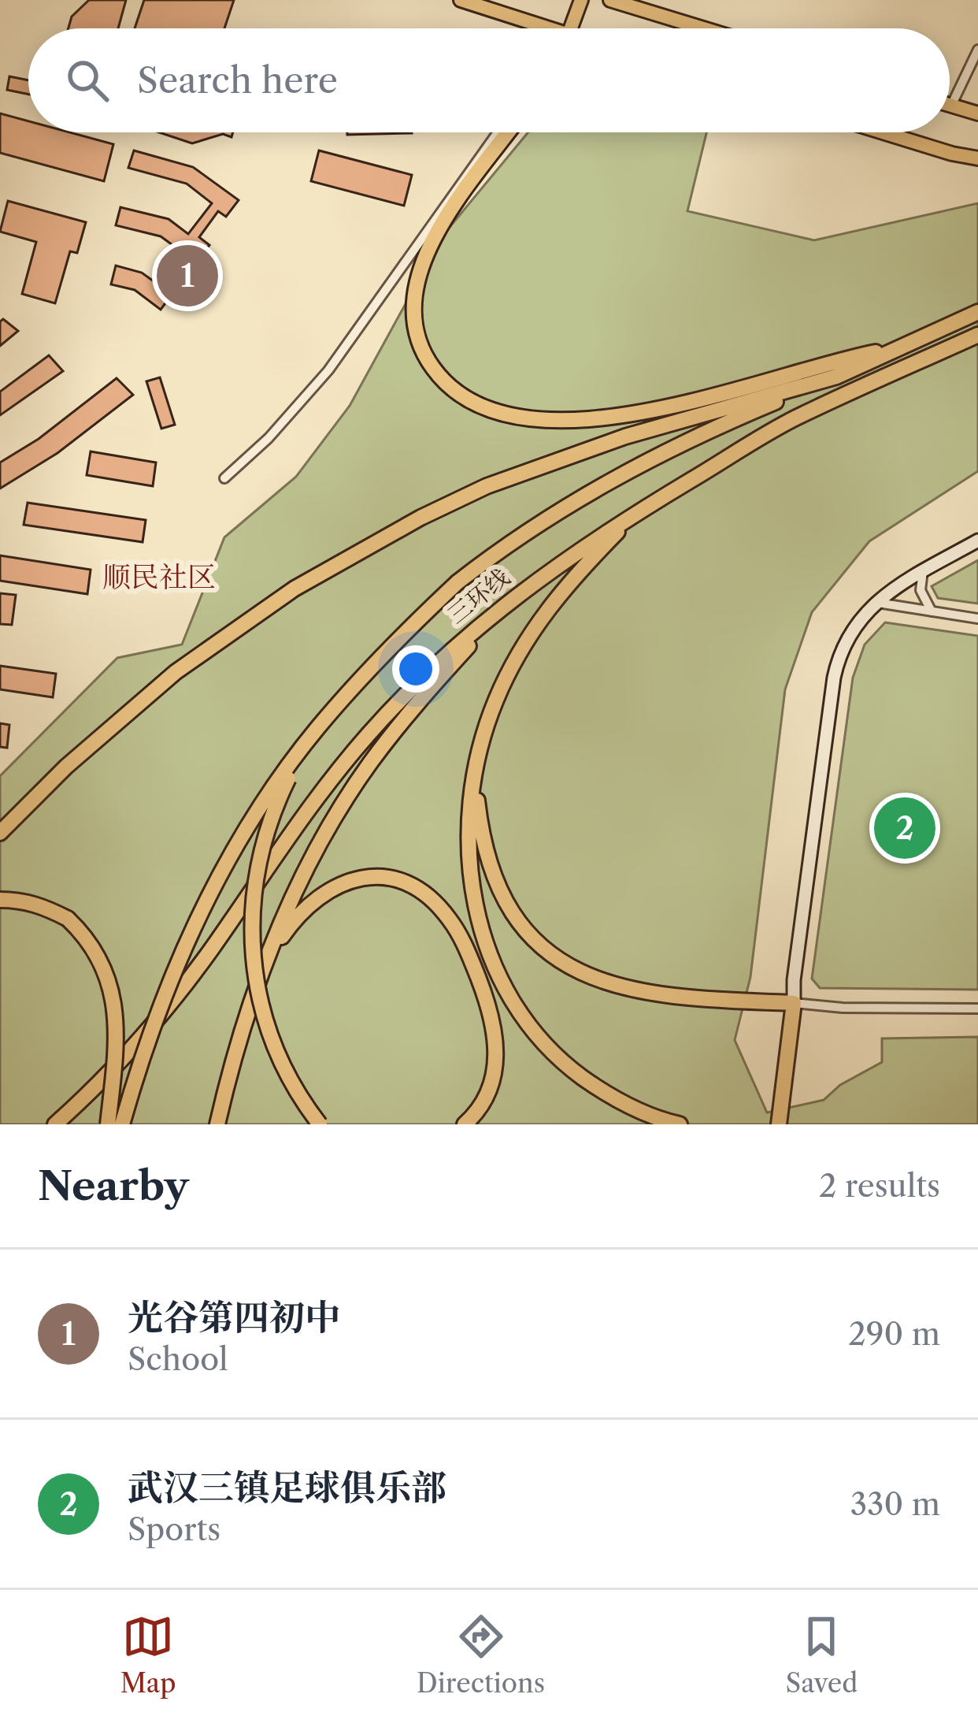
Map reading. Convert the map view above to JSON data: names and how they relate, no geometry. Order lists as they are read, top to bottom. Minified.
{"streets":{"highway":["三环线"]},"districts":["顺民社区"],"page":{"search":"Search here","pins":["1","2"],"heading":["Nearby","2 results"],"list":[{"mark":"1","name":"光谷第四初中","note":"School","value":"290 m"},{"mark":"2","name":"武汉三镇足球俱乐部","note":"Sports","value":"330 m"}],"nav":["Map","Directions","Saved"]}}
